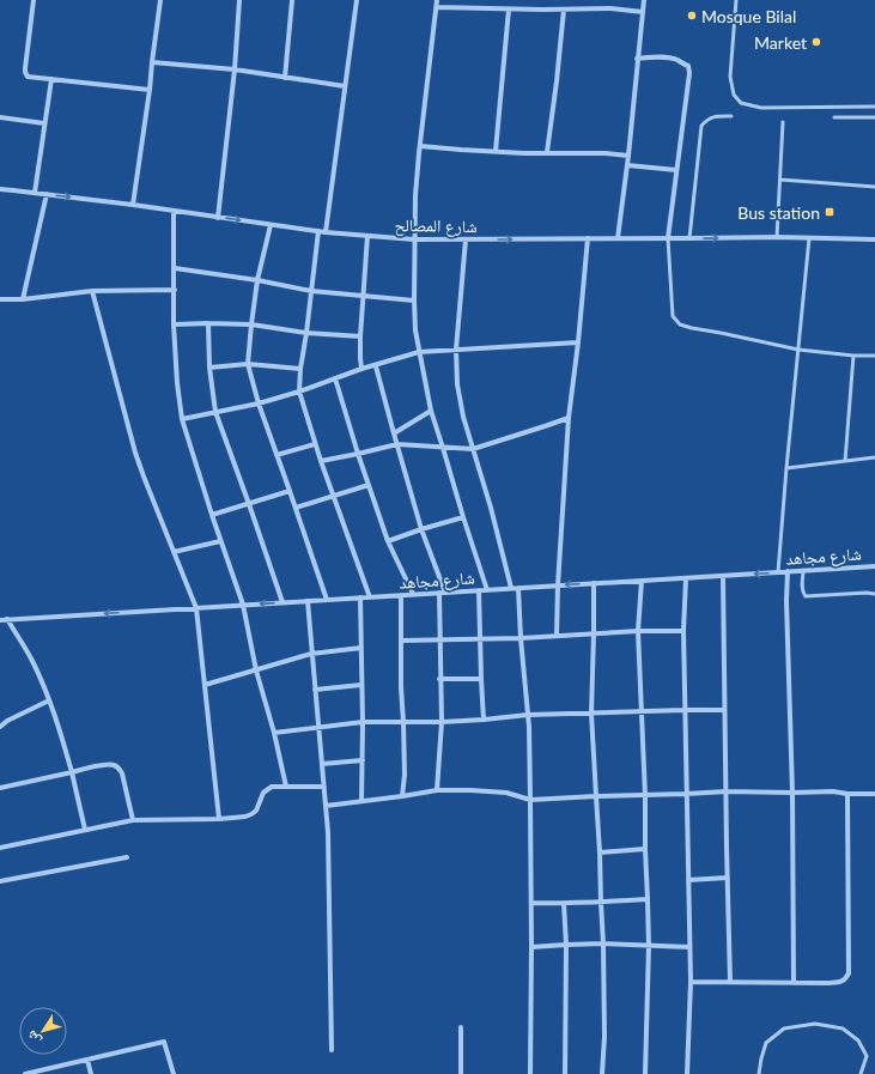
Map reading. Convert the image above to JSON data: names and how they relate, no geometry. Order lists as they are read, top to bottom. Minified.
{"streets":{"street":["شارع المصالح","شارع مجاهد"]},"one_way":["شارع المصالح","شارع مجاهد"],"places":{"other":["Mosque Bilal","Market"],"transit":["Bus station"]},"north":"bottom left"}
